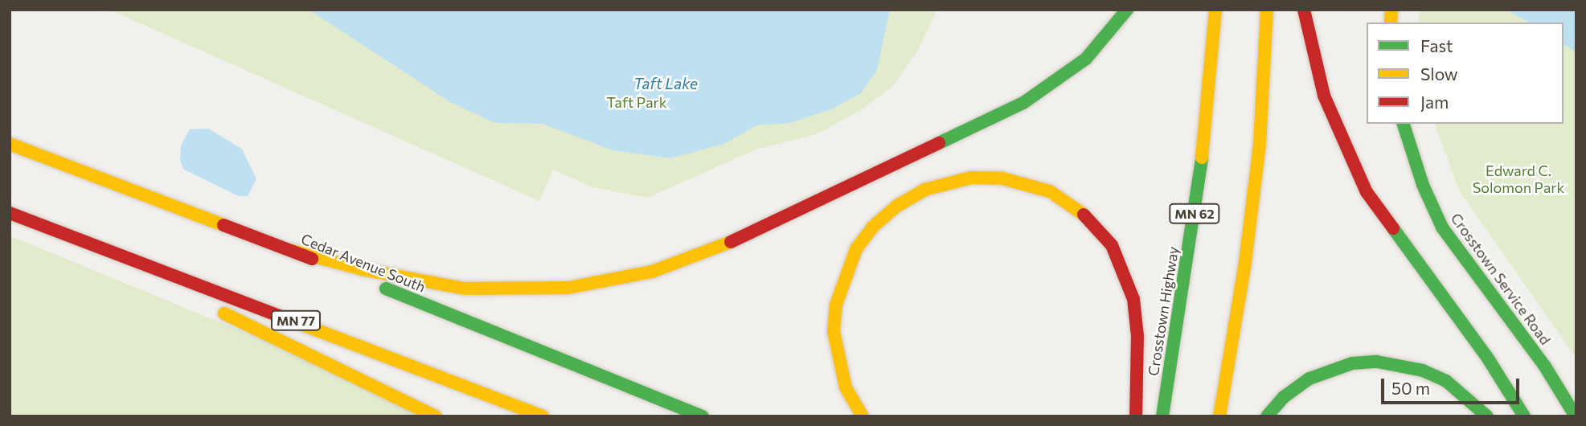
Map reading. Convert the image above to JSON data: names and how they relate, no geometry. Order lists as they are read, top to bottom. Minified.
{"streets":{"main road":["MN 62","Cedar Avenue South","Crosstown Service Road","Crosstown Highway","MN 77"]},"water":["Taft Lake"],"parks":["Taft Park","Edward C. Solomon Park"],"legend":["Fast","Slow","Jam"],"scale_bar":"50 m"}
